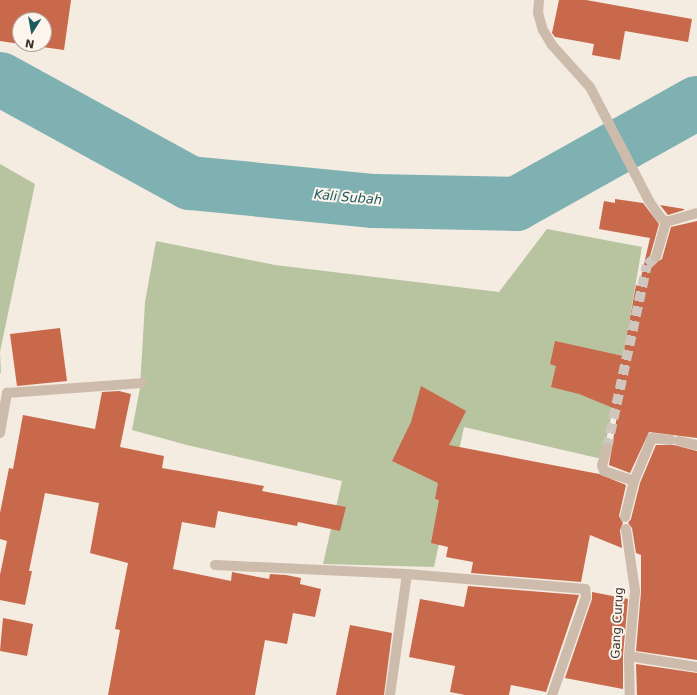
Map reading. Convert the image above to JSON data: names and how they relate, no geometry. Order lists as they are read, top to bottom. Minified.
{"streets":{"street":["Gang Curug"]},"water":["Kali Subah"],"north":"bottom"}
